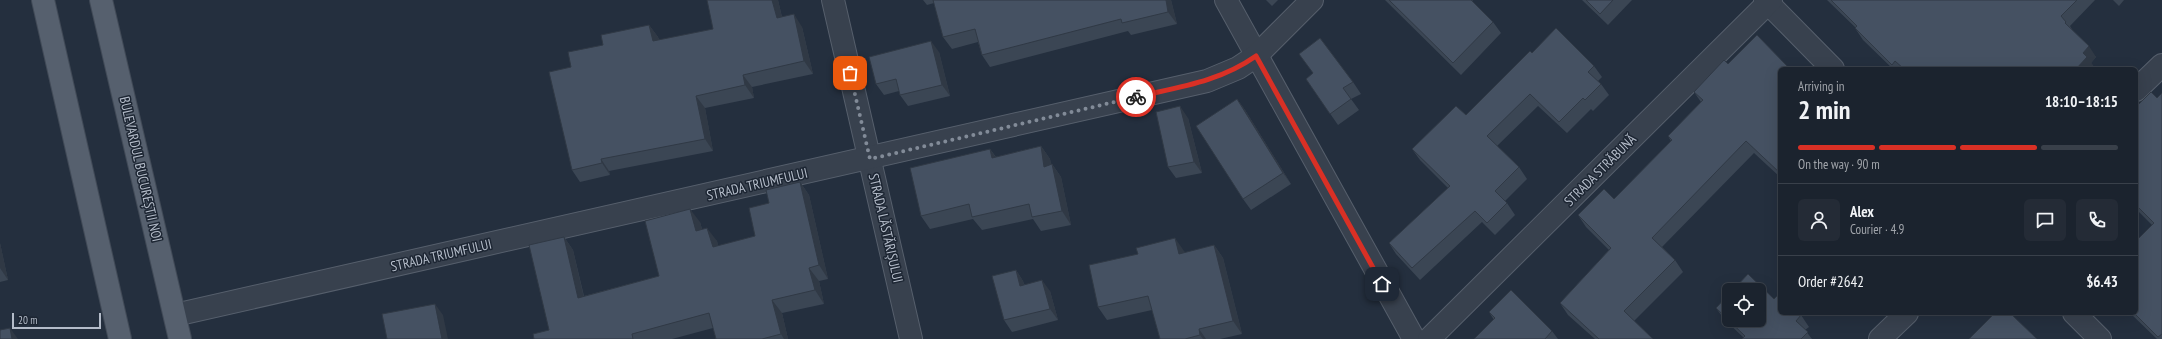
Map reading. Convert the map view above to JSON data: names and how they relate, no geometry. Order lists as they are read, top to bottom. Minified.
{"streets":{"main road":["BULEVARDUL BUCUREȘTII NOI"],"street":["STRADA STRĂBUNĂ","STRADA TRIUMFULUI","STRADA LĂSTĂRIȘULUI"]},"crossings":[["BULEVARDUL BUCUREȘTII NOI","STRADA TRIUMFULUI"],["STRADA TRIUMFULUI","STRADA LĂSTĂRIȘULUI"]],"scale_bar":"20 m","page":{"heading":["2 min","Arriving in","18:10–18:15"],"panel":["Alex","Courier · 4.9","Order #2642","$6.43"],"bar":"On the way · 90 m","scale":"20 m"}}
